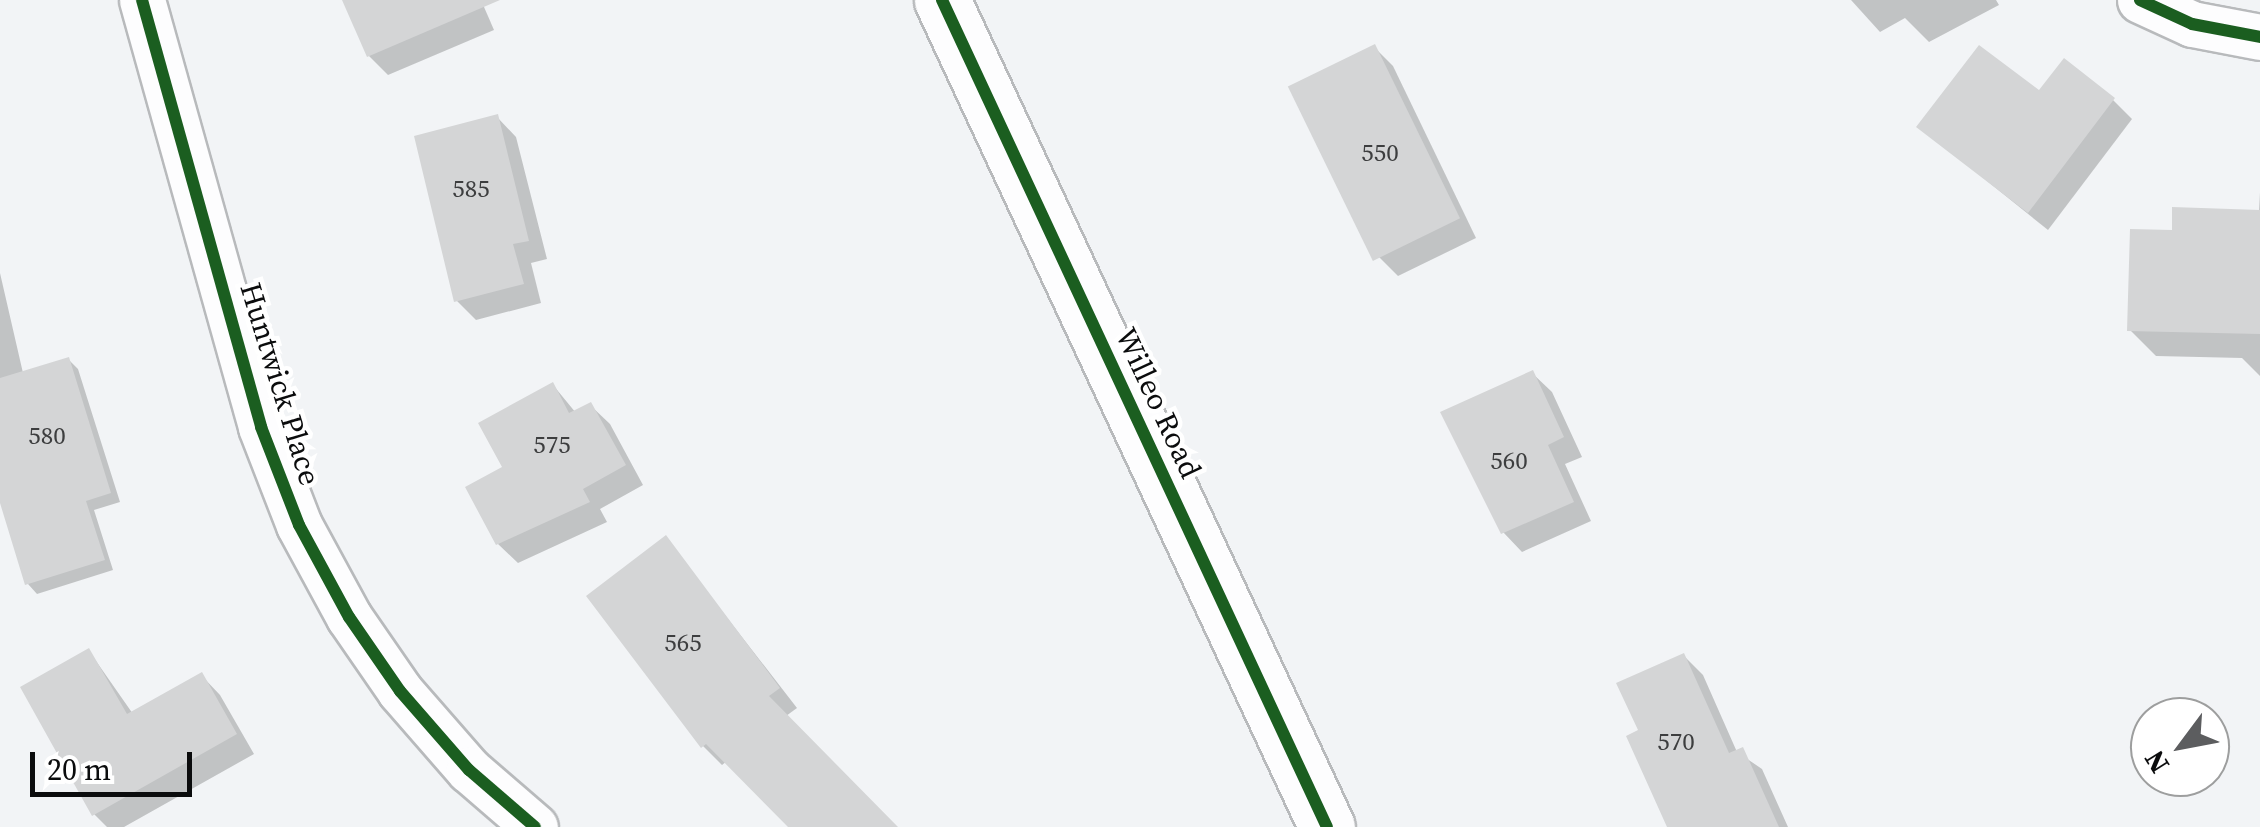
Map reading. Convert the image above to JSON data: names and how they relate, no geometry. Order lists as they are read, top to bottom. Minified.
{"streets":{"street":["Huntwick Place","Willeo Road"]},"house_numbers":["550","585","580","575","560","565","570"],"scale_bar":"20 m","north":"bottom left"}
